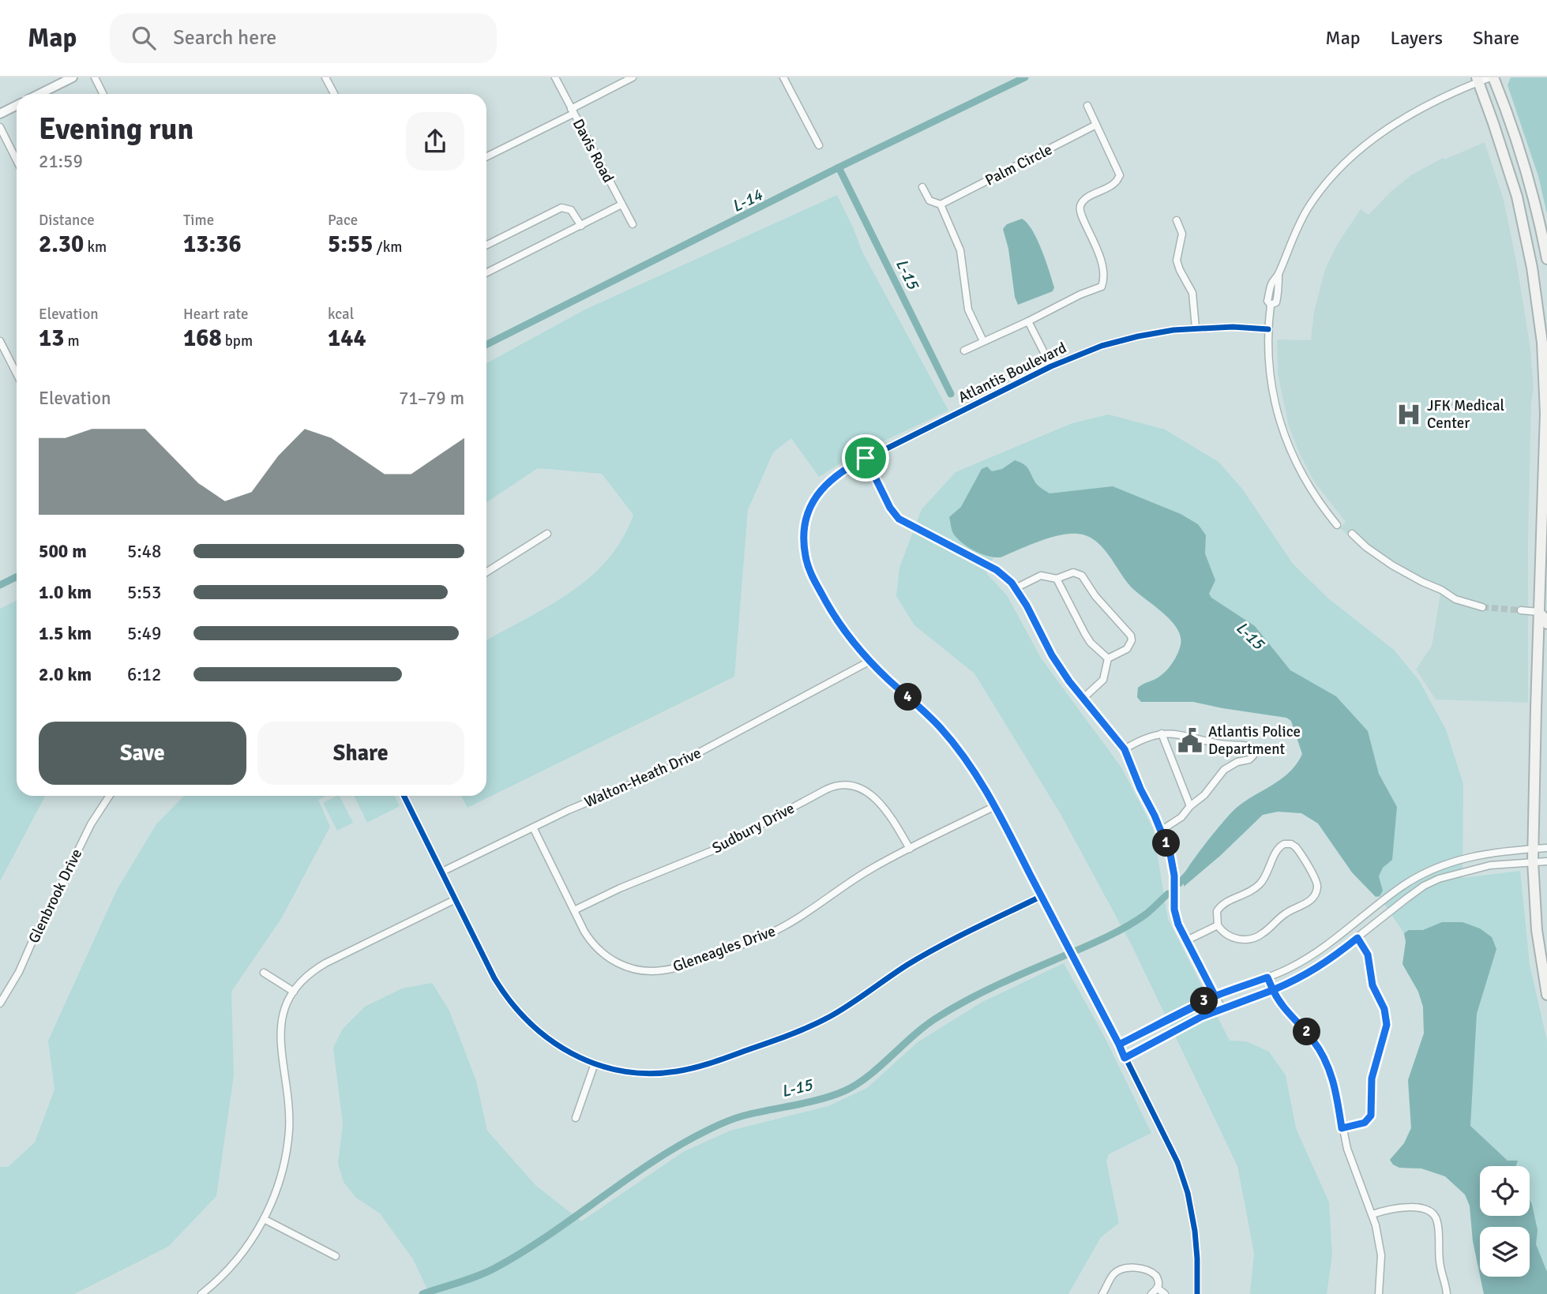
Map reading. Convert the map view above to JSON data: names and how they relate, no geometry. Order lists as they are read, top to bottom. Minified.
{"streets":{"street":["Davis Road","Palm Circle","Atlantis Boulevard","Walton-Heath Drive","Sudbury Drive","Glenbrook Drive","Gleneagles Drive"]},"crossings":[["Atlantis Boulevard","Walton-Heath Drive"],["Walton-Heath Drive","Gleneagles Drive"],["Sudbury Drive","Gleneagles Drive"]],"water":["L-14","L-15"],"places":{"hospital":["JFK Medical Center"],"public building":["Atlantis Police Department"]},"page":{"header":"Map","search":"Search here","nav":["Map","Layers","Share"],"heading":["Evening run","21:59"],"stats":[["Distance","2.30 km"],["Time","13:36"],["Pace","5:55 /km"],["Elevation","13 m"],["Heart rate","168 bpm"],["kcal","144"]],"chart":["Elevation","71–79 m"],"list":[{"name":"500 m","note":"5:48"},{"name":"1.0 km","note":"5:53"},{"name":"1.5 km","note":"5:49"},{"name":"2.0 km","note":"6:12"}],"pins":["4","1","3","2"],"buttons":["Save","Share"]}}
